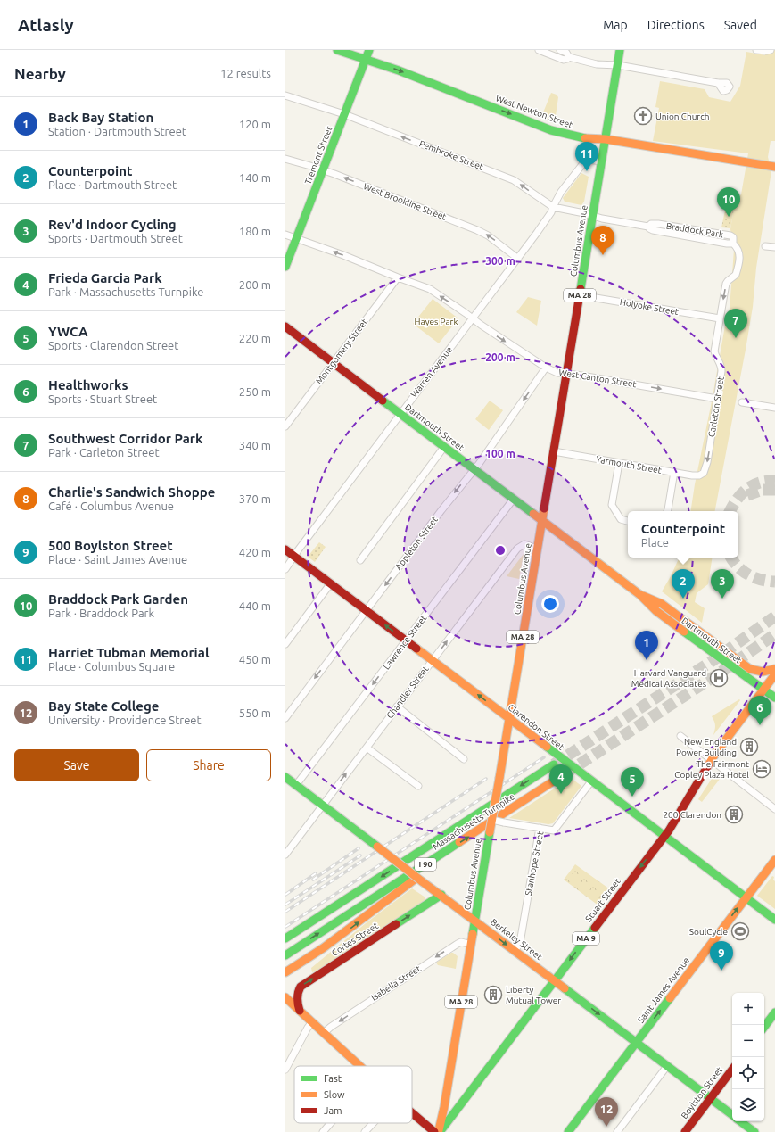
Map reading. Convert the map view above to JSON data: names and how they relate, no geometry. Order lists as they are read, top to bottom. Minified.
{"streets":{"main road":["West Newton Street","Tremont Street","Columbus Avenue","MA 28","Dartmouth Street","Clarendon Street","Massachusetts Turnpike","I 90","Stuart Street","MA 9","Cortes Street","Berkeley Street","Saint James Avenue","Boylston Street"],"street":["Pembroke Street","West Brookline Street","Braddock Park","Holyoke Street","Montgomery Street","Warren Avenue","West Canton Street","Carleton Street","Yarmouth Street","Appleton Street","Lawrence Street","Chandler Street","Stanhope Street","Isabella Street"]},"crossings":[["West Newton Street","Tremont Street"],["West Newton Street","Columbus Avenue"],["Tremont Street","Pembroke Street"],["Tremont Street","West Brookline Street"],["Tremont Street","West Canton Street"],["Pembroke Street","Warren Avenue"],["West Brookline Street","Warren Avenue"],["Braddock Park","Columbus Avenue"],["Braddock Park","Carleton Street"],["Columbus Avenue","Holyoke Street"],["Columbus Avenue","Warren Avenue"],["Columbus Avenue","West Canton Street"],["Columbus Avenue","Dartmouth Street"],["Columbus Avenue","Yarmouth Street"],["Columbus Avenue","Chandler Street"],["Columbus Avenue","Clarendon Street"],["Columbus Avenue","Stuart Street"],["Columbus Avenue","Berkeley Street"],["Columbus Avenue","Isabella Street"],["Holyoke Street","Carleton Street"],["Montgomery Street","West Canton Street"],["Montgomery Street","Dartmouth Street"],["Warren Avenue","West Canton Street"],["Warren Avenue","Dartmouth Street"],["Warren Avenue","Clarendon Street"],["West Canton Street","Carleton Street"],["West Canton Street","Appleton Street"],["Carleton Street","Yarmouth Street"],["Dartmouth Street","Appleton Street"],["Dartmouth Street","Lawrence Street"],["Dartmouth Street","Stuart Street"],["Appleton Street","Clarendon Street"],["Lawrence Street","Clarendon Street"],["Lawrence Street","Berkeley Street"],["Chandler Street","Clarendon Street"],["Chandler Street","Berkeley Street"],["Clarendon Street","Stanhope Street"],["Clarendon Street","Stuart Street"],["Clarendon Street","Saint James Avenue"],["Stanhope Street","Berkeley Street"],["Stuart Street","Berkeley Street"],["Cortes Street","Berkeley Street"],["Berkeley Street","Saint James Avenue"],["Berkeley Street","Boylston Street"]],"one_way":["West Newton Street","Pembroke Street","West Brookline Street","Carleton Street","Lawrence Street","Chandler Street","Isabella Street","Saint James Avenue"],"parks":["Hayes Park"],"places":{"church":["Union Church"],"hospital":["Harvard Vanguard Medical Associates"],"building":["New England Power Building","200 Clarendon","Liberty Mutual Tower"],"hotel":["The Fairmont Copley Plaza Hotel"],"sports":["SoulCycle"]},"legend":["Fast","Slow","Jam"],"page":{"header":"Atlasly","nav":["Map","Directions","Saved"],"heading":["Nearby","12 results"],"list":[{"mark":"1","name":"Back Bay Station","note":"Station · Dartmouth Street","value":"120 m"},{"mark":"2","name":"Counterpoint","note":"Place · Dartmouth Street","value":"140 m"},{"mark":"3","name":"Rev'd Indoor Cycling","note":"Sports · Dartmouth Street","value":"180 m"},{"mark":"4","name":"Frieda Garcia Park","note":"Park · Massachusetts Turnpike","value":"200 m"},{"mark":"5","name":"YWCA","note":"Sports · Clarendon Street","value":"220 m"},{"mark":"6","name":"Healthworks","note":"Sports · Stuart Street","value":"250 m"},{"mark":"7","name":"Southwest Corridor Park","note":"Park · Carleton Street","value":"340 m"},{"mark":"8","name":"Charlie's Sandwich Shoppe","note":"Café · Columbus Avenue","value":"370 m"},{"mark":"9","name":"500 Boylston Street","note":"Place · Saint James Avenue","value":"420 m"},{"mark":"10","name":"Braddock Park Garden","note":"Park · Braddock Park","value":"440 m"},{"mark":"11","name":"Harriet Tubman Memorial","note":"Place · Columbus Square","value":"450 m"},{"mark":"12","name":"Bay State College","note":"University · Providence Street","value":"550 m"}],"pins":["11","10","8","7","2","3","1","6","4","5","9","12"],"popup":["Counterpoint","Place"],"buttons":["Save","Share"],"map_buttons":["+","−"]},"rings":["300 m","200 m","100 m"]}
